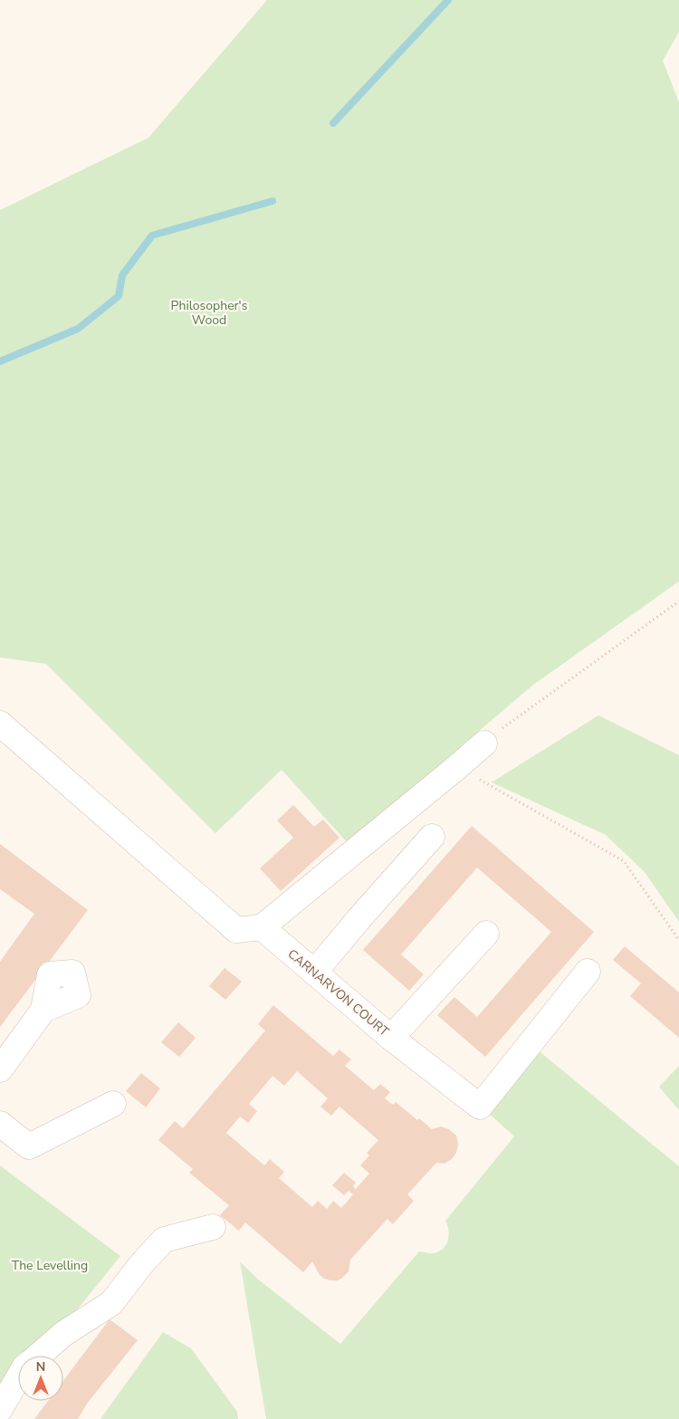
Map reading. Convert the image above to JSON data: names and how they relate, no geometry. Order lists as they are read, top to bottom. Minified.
{"streets":{"lane":["CARNARVON COURT"]},"parks":["Philosopher's Wood","The Levelling"],"north":"top"}
